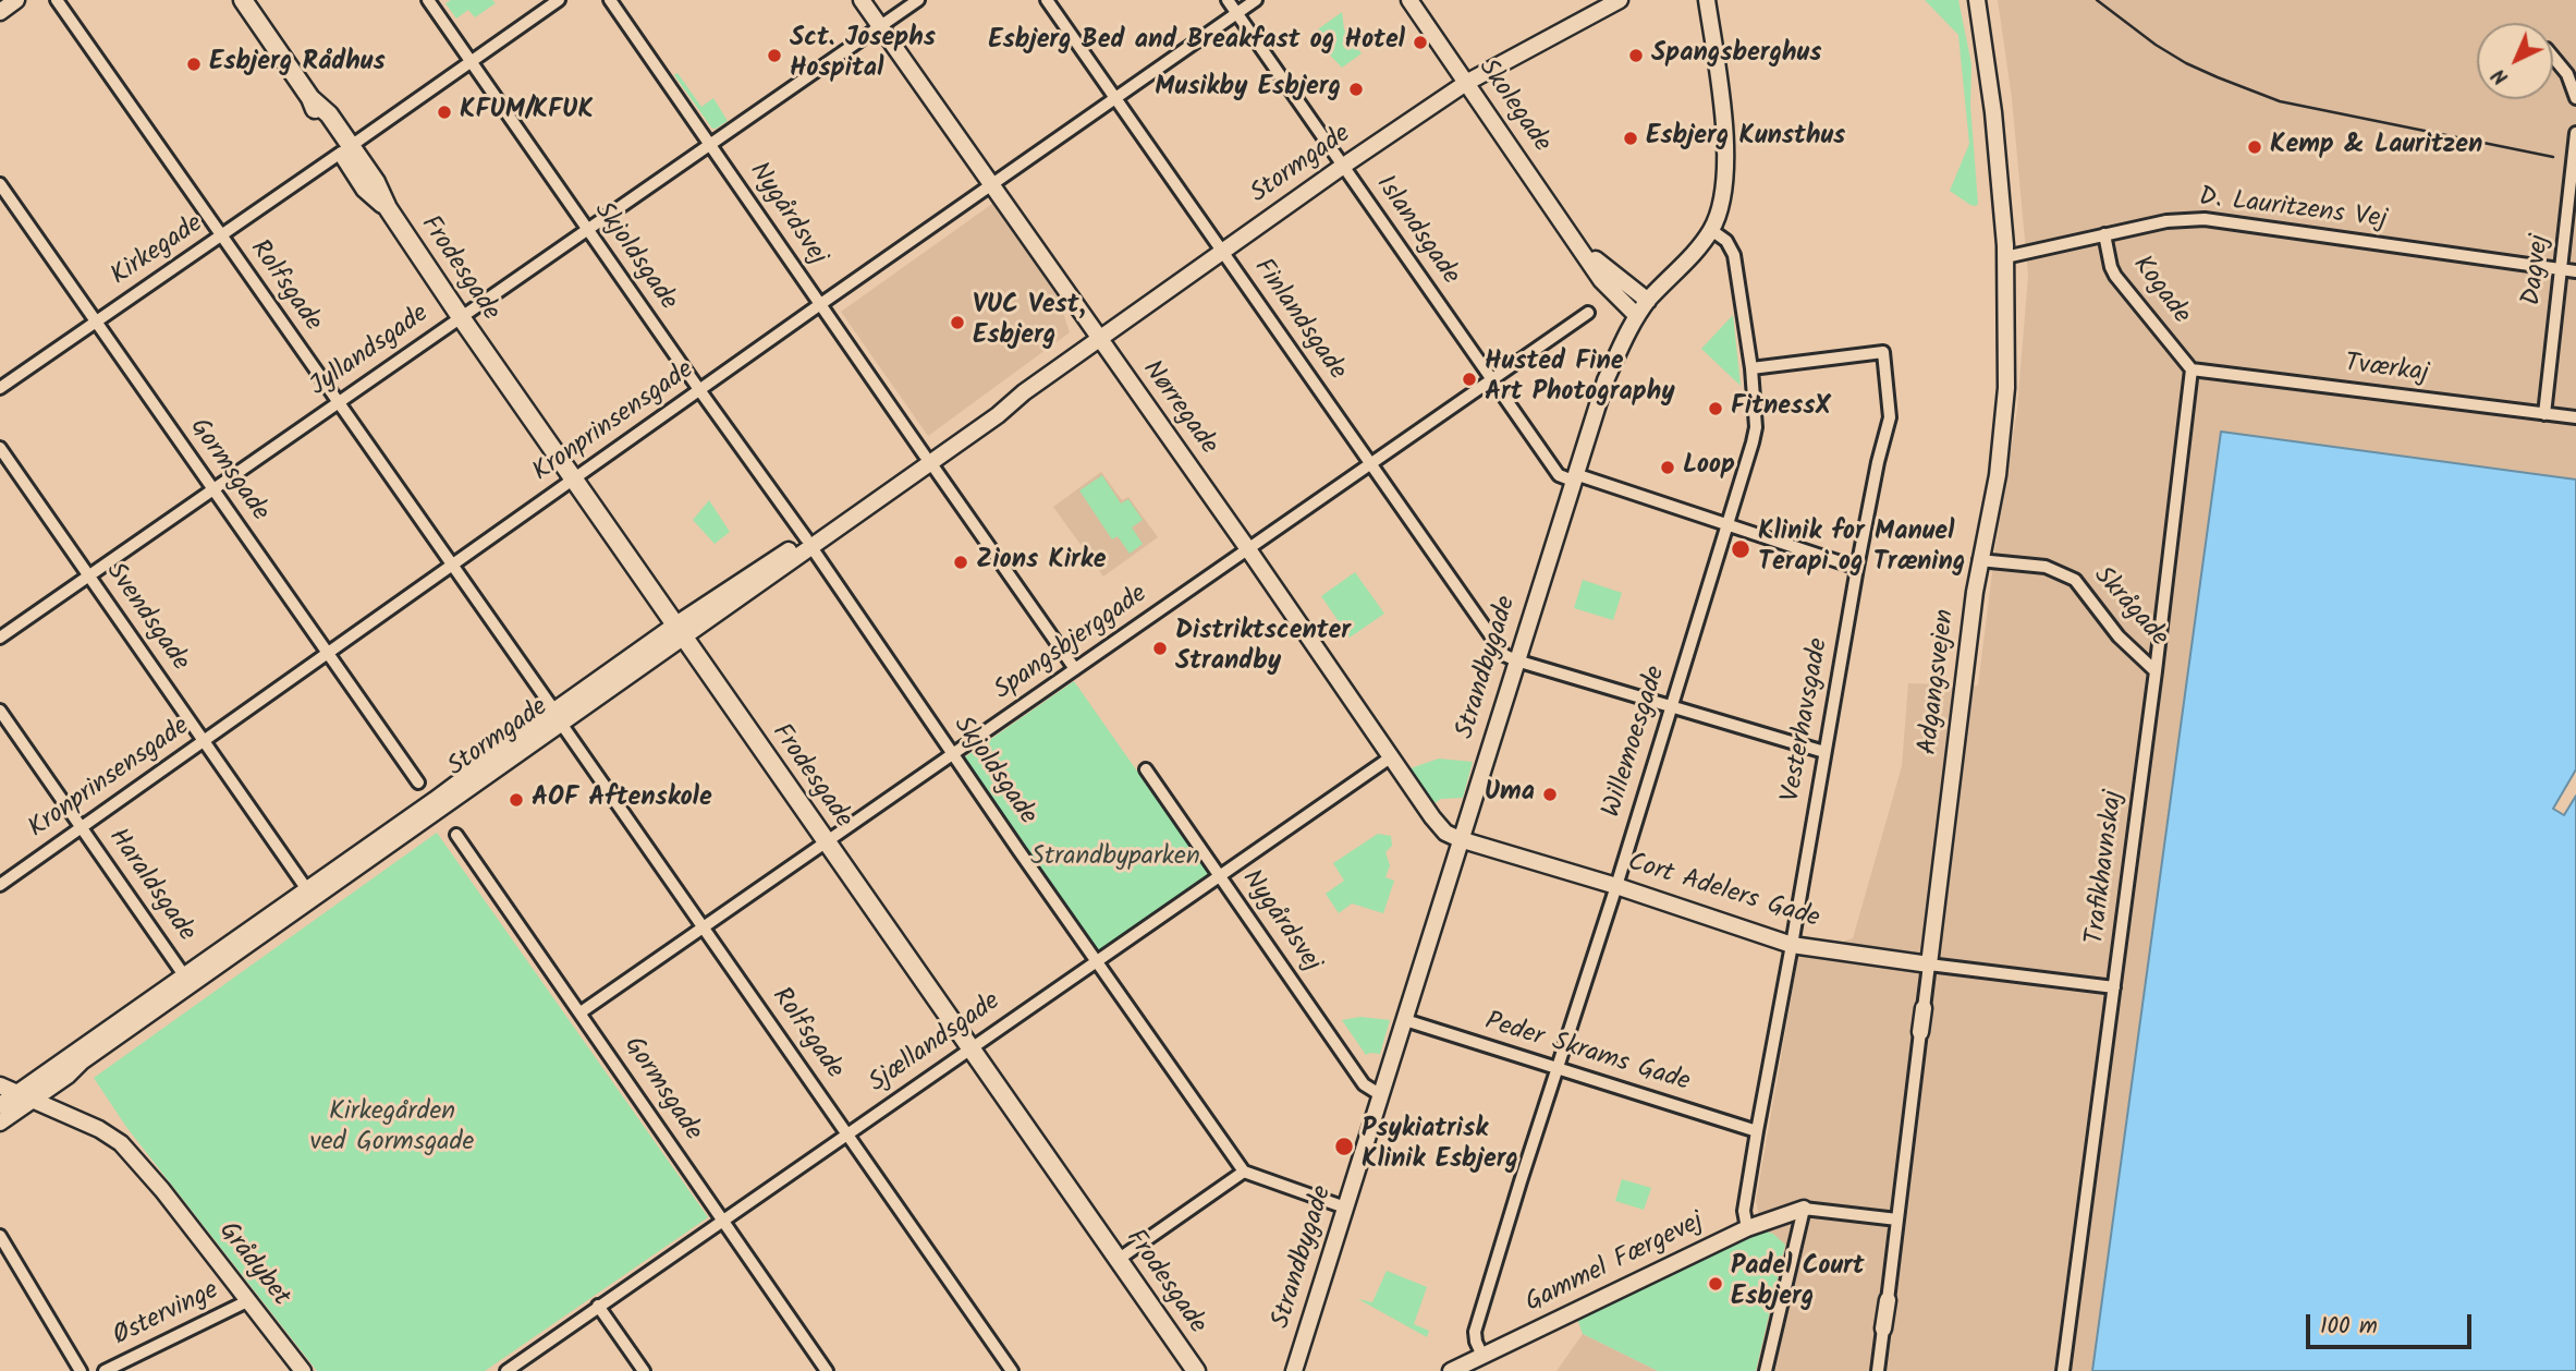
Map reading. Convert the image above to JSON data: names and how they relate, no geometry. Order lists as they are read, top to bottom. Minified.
{"streets":{"main road":["Frodesgade"],"street":["Skolegade","Stormgade","D. Lauritzens Vej","Nygårdsvej","Islandsgade","Kirkegade","Skjoldsgade","Dagvej","Rolfsgade","Kogade","Finlandsgade","Jyllandsgade","Tværkaj","Nørregade","Kronprinsensgade","Gormsgade","Skrågade","Svendsgade","Spangsbjerggade","Strandbygade","Adgangsvejen","Vesterhavsgade","Willemoesgade","Trafikhavnskaj","Haraldsgade","Cort Adelers Gade","Sjællandsgade","Peder Skrams Gade","Gammel Færgevej","Grådybet","Østervinge"]},"crossings":[["Skolegade","Stormgade"],["Skolegade","Strandbygade"],["Stormgade","Nygårdsvej"],["Stormgade","Islandsgade"],["Stormgade","Skjoldsgade"],["Stormgade","Frodesgade"],["Stormgade","Rolfsgade"],["Stormgade","Finlandsgade"],["Stormgade","Nørregade"],["Stormgade","Svendsgade"],["Stormgade","Haraldsgade"],["Stormgade","Grådybet"],["D. Lauritzens Vej","Dagvej"],["D. Lauritzens Vej","Kogade"],["D. Lauritzens Vej","Adgangsvejen"],["Nygårdsvej","Jyllandsgade"],["Nygårdsvej","Kronprinsensgade"],["Nygårdsvej","Spangsbjerggade"],["Nygårdsvej","Strandbygade"],["Nygårdsvej","Sjællandsgade"],["Islandsgade","Kronprinsensgade"],["Islandsgade","Spangsbjerggade"],["Islandsgade","Strandbygade"],["Kirkegade","Skjoldsgade"],["Kirkegade","Frodesgade"],["Kirkegade","Rolfsgade"],["Kirkegade","Gormsgade"],["Skjoldsgade","Jyllandsgade"],["Skjoldsgade","Kronprinsensgade"],["Skjoldsgade","Spangsbjerggade"],["Skjoldsgade","Sjællandsgade"],["Frodesgade","Jyllandsgade"],["Frodesgade","Kronprinsensgade"],["Frodesgade","Spangsbjerggade"],["Frodesgade","Sjællandsgade"],["Dagvej","Tværkaj"],["Rolfsgade","Jyllandsgade"],["Rolfsgade","Kronprinsensgade"],["Rolfsgade","Spangsbjerggade"],["Rolfsgade","Sjællandsgade"],["Kogade","Tværkaj"],["Kogade","Trafikhavnskaj"],["Finlandsgade","Kronprinsensgade"],["Finlandsgade","Spangsbjerggade"],["Finlandsgade","Strandbygade"],["Jyllandsgade","Nørregade"],["Jyllandsgade","Gormsgade"],["Jyllandsgade","Svendsgade"],["Tværkaj","Trafikhavnskaj"],["Nørregade","Kronprinsensgade"],["Nørregade","Spangsbjerggade"],["Nørregade","Strandbygade"],["Nørregade","Cort Adelers Gade"],["Nørregade","Sjællandsgade"],["Kronprinsensgade","Gormsgade"],["Kronprinsensgade","Svendsgade"],["Kronprinsensgade","Haraldsgade"],["Gormsgade","Spangsbjerggade"],["Gormsgade","Sjællandsgade"],["Skrågade","Adgangsvejen"],["Skrågade","Trafikhavnskaj"],["Strandbygade","Willemoesgade"],["Strandbygade","Cort Adelers Gade"],["Strandbygade","Peder Skrams Gade"],["Adgangsvejen","Cort Adelers Gade"],["Vesterhavsgade","Willemoesgade"],["Vesterhavsgade","Cort Adelers Gade"],["Vesterhavsgade","Peder Skrams Gade"],["Vesterhavsgade","Gammel Færgevej"],["Willemoesgade","Cort Adelers Gade"],["Willemoesgade","Peder Skrams Gade"],["Willemoesgade","Gammel Færgevej"],["Trafikhavnskaj","Cort Adelers Gade"],["Grådybet","Østervinge"]],"parks":["Strandbyparken","Kirkegården ved Gormsgade"],"places":["Esbjerg Bed and Breakfast og Hotel","Sct. Josephs Hospital","Spangsberghus","Esbjerg Rådhus","Musikby Esbjerg","KFUM/KFUK","Esbjerg Kunsthus","Kemp & Lauritzen","VUC Vest, Esbjerg","Husted Fine Art Photography","FitnessX","Loop","Klinik for Manuel Terapi og Træning","Zions Kirke","Distriktscenter Strandby","Uma","AOF Aftenskole","Psykiatrisk Klinik Esbjerg","Padel Court Esbjerg"],"scale_bar":"100 m","north":"bottom left"}
